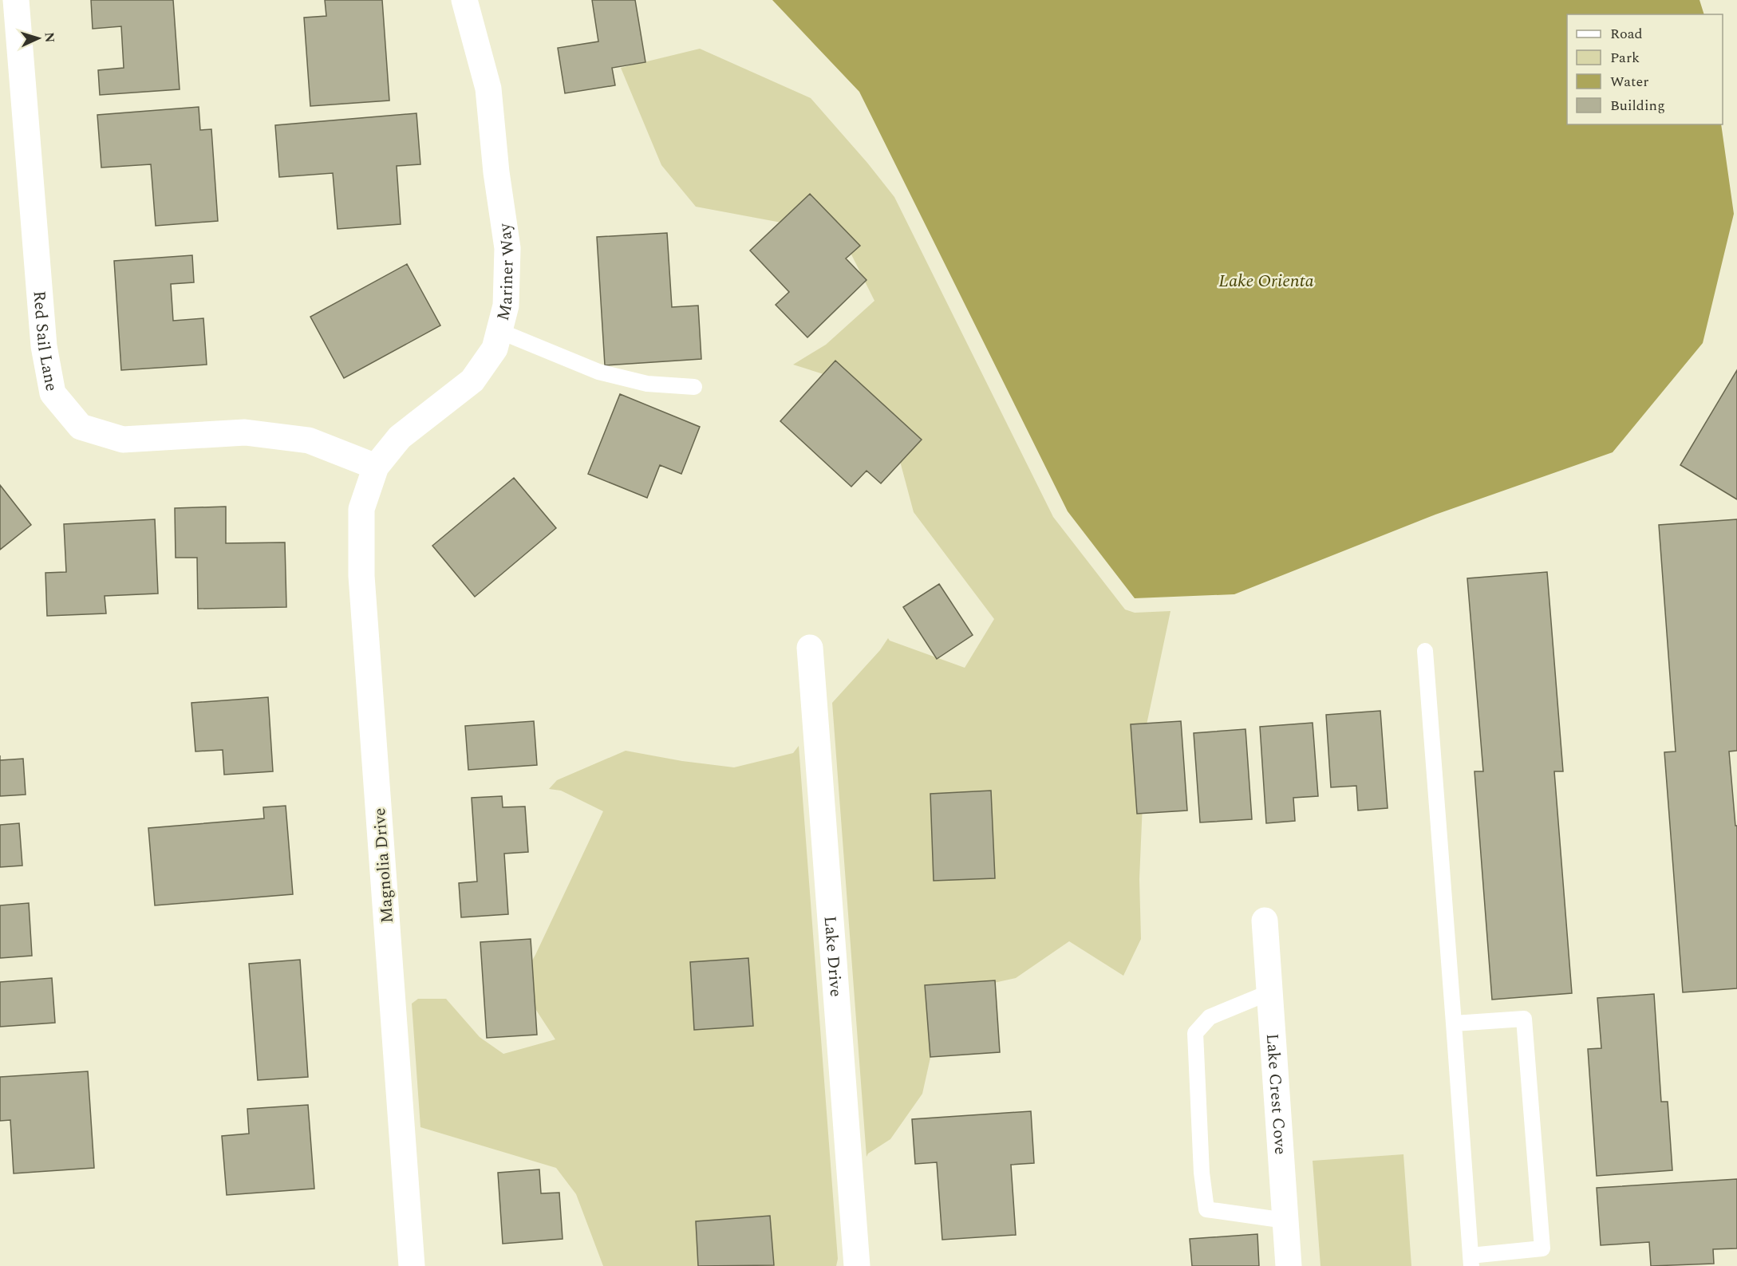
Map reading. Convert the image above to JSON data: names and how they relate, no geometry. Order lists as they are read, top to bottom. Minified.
{"streets":{"street":["Mariner Way","Red Sail Lane","Magnolia Drive","Lake Drive","Lake Crest Cove"]},"crossings":[["Mariner Way","Red Sail Lane"],["Mariner Way","Magnolia Drive"],["Red Sail Lane","Magnolia Drive"]],"water":["Lake Orienta"],"legend":["Road","Park","Water","Building"],"north":"right"}
